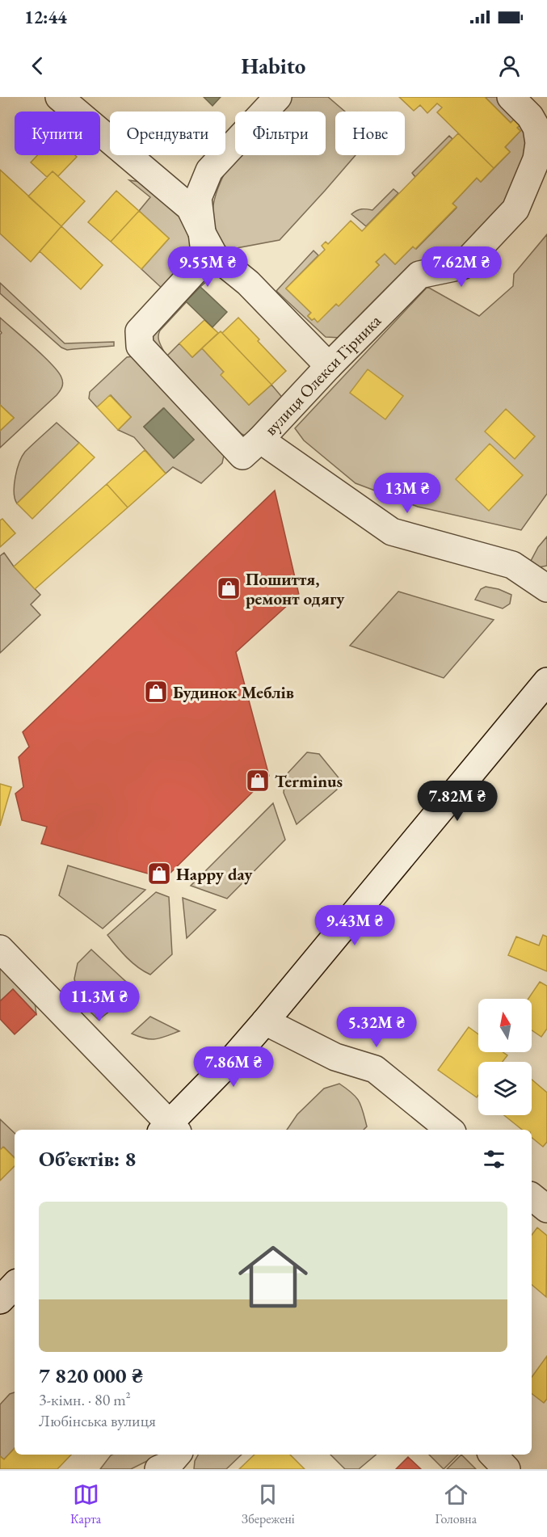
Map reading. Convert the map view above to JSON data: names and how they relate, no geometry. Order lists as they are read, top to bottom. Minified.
{"streets":{"street":["вулиця Олекси Гірника"]},"places":{"shop":["Пошиття, ремонт одягу","Будинок Меблів","Terminus","Happy day"]},"north":"top","page":{"status":"12:44","header":"Habito","chip":["Купити","Орендувати","Фільтри","Нове"],"price":["9.55M ₴","7.62M ₴","13M ₴","7.82M ₴","9.43M ₴","11.3M ₴","5.32M ₴","7.86M ₴"],"heading":"Об’єктів: 8","list":[{"name":"7 820 000 ₴","note":"3-кімн. · 80 m² · Любінська вулиця"}],"tabs":["Карта","Збережені","Головна"]}}
